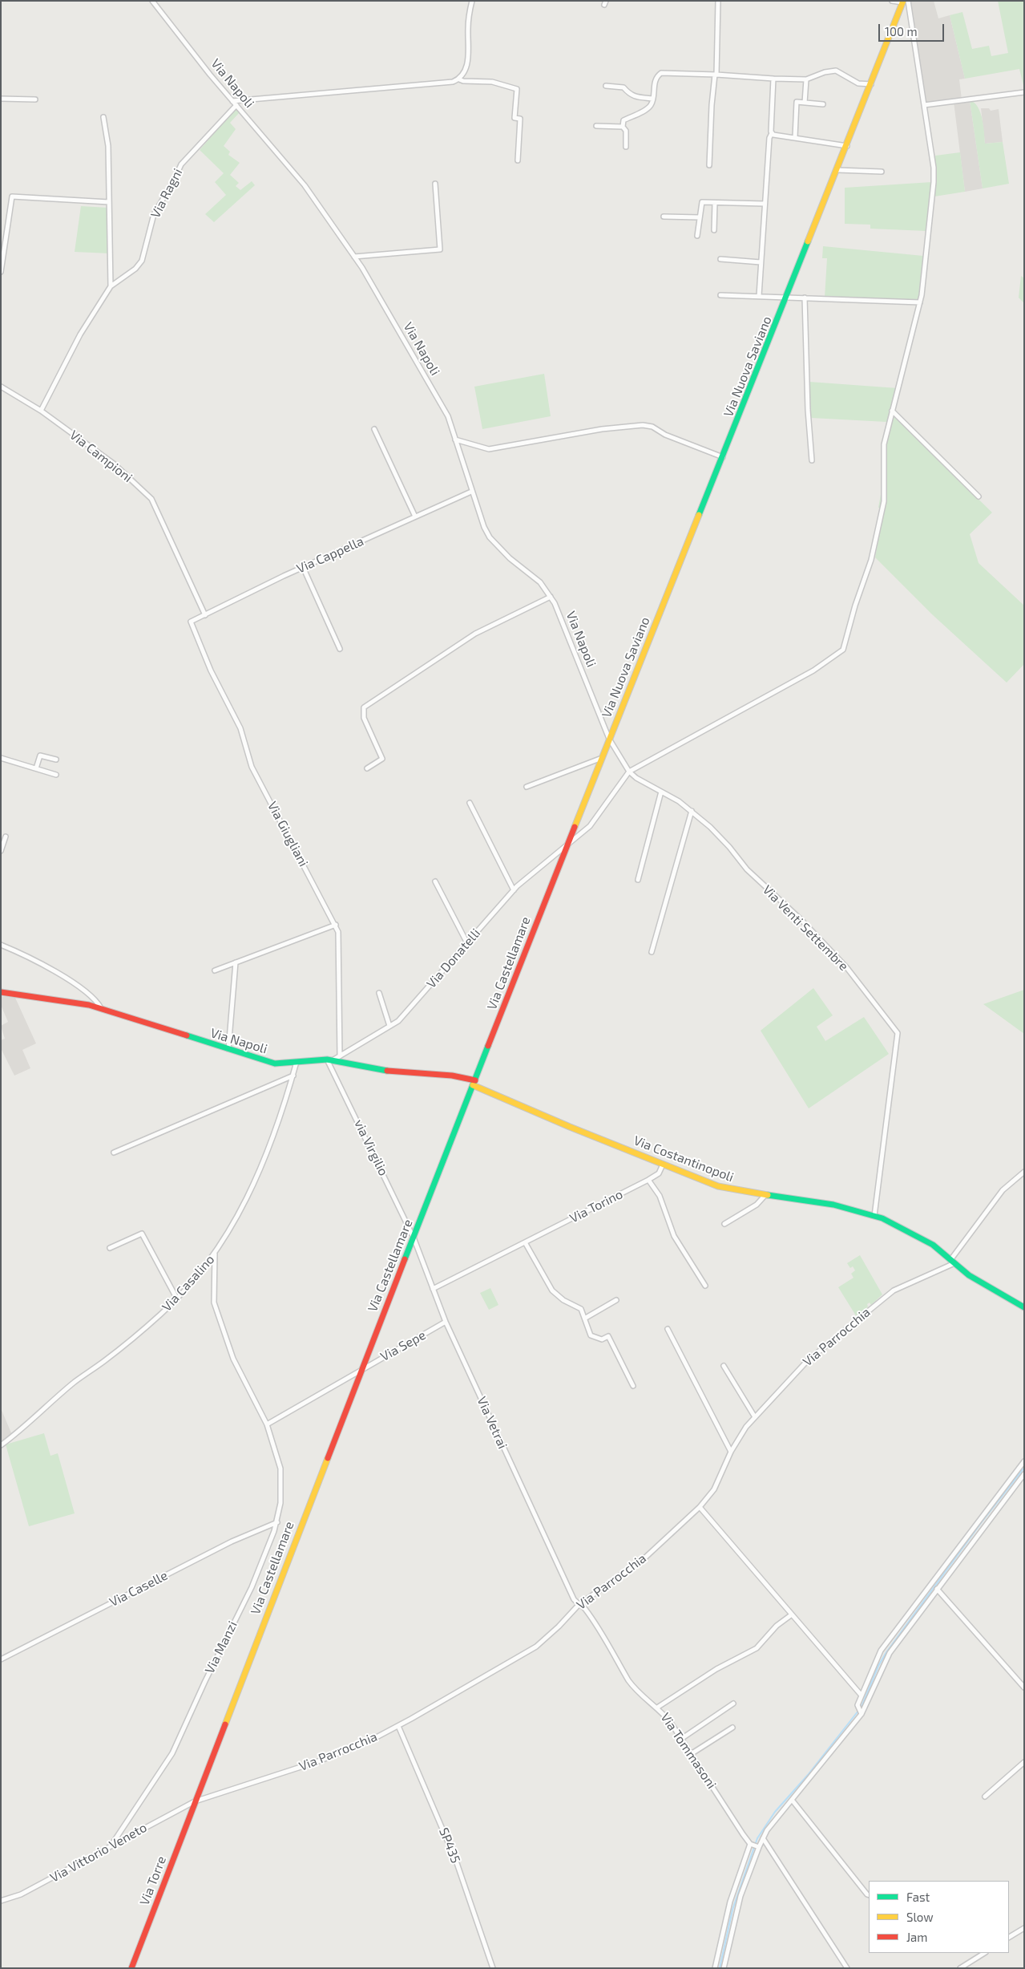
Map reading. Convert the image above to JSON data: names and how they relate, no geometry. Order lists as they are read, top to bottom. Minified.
{"streets":{"main road":["Via Napoli","Via Nuova Saviano","Via Castellamare","Via Costantinopoli","Via Torre"],"street":["Via Ragni","Via Campioni","Via Cappella","Via Giugliani","Via Venti Settembre","Via Donatelli","via Virgilio","Via Torino","Via Casalino","Via Parrocchia","Via Sepe","Via Vetrai","Via Caselle","Via Manzi","Via Tommasoni","SP435","Via Vittorio Veneto"]},"crossings":[["Via Napoli","Via Ragni"],["Via Napoli","Via Nuova Saviano"],["Via Napoli","Via Cappella"],["Via Napoli","Via Venti Settembre"],["Via Napoli","Via Donatelli"],["Via Napoli","Via Castellamare"],["Via Napoli","via Virgilio"],["Via Napoli","Via Costantinopoli"],["Via Napoli","Via Casalino"],["Via Ragni","Via Campioni"],["Via Nuova Saviano","Via Venti Settembre"],["Via Nuova Saviano","Via Castellamare"],["Via Campioni","Via Cappella"],["Via Cappella","Via Giugliani"],["Via Giugliani","Via Donatelli"],["Via Venti Settembre","Via Donatelli"],["Via Venti Settembre","Via Castellamare"],["Via Venti Settembre","Via Costantinopoli"],["Via Donatelli","Via Castellamare"],["Via Donatelli","via Virgilio"],["Via Castellamare","via Virgilio"],["Via Castellamare","Via Costantinopoli"],["Via Castellamare","Via Parrocchia"],["Via Castellamare","Via Sepe"],["Via Castellamare","Via Vetrai"],["Via Castellamare","Via Vittorio Veneto"],["Via Castellamare","Via Torre"],["via Virgilio","Via Vetrai"],["Via Costantinopoli","Via Torino"],["Via Costantinopoli","Via Parrocchia"],["Via Torino","Via Vetrai"],["Via Casalino","Via Manzi"],["Via Parrocchia","Via Vetrai"],["Via Parrocchia","Via Tommasoni"],["Via Parrocchia","SP435"],["Via Parrocchia","Via Vittorio Veneto"],["Via Parrocchia","Via Torre"],["Via Sepe","Via Vetrai"],["Via Sepe","Via Manzi"],["Via Vetrai","Via Tommasoni"],["Via Caselle","Via Manzi"],["Via Manzi","Via Vittorio Veneto"],["Via Vittorio Veneto","Via Torre"]],"legend":["Fast","Slow","Jam"],"scale_bar":"100 m"}
